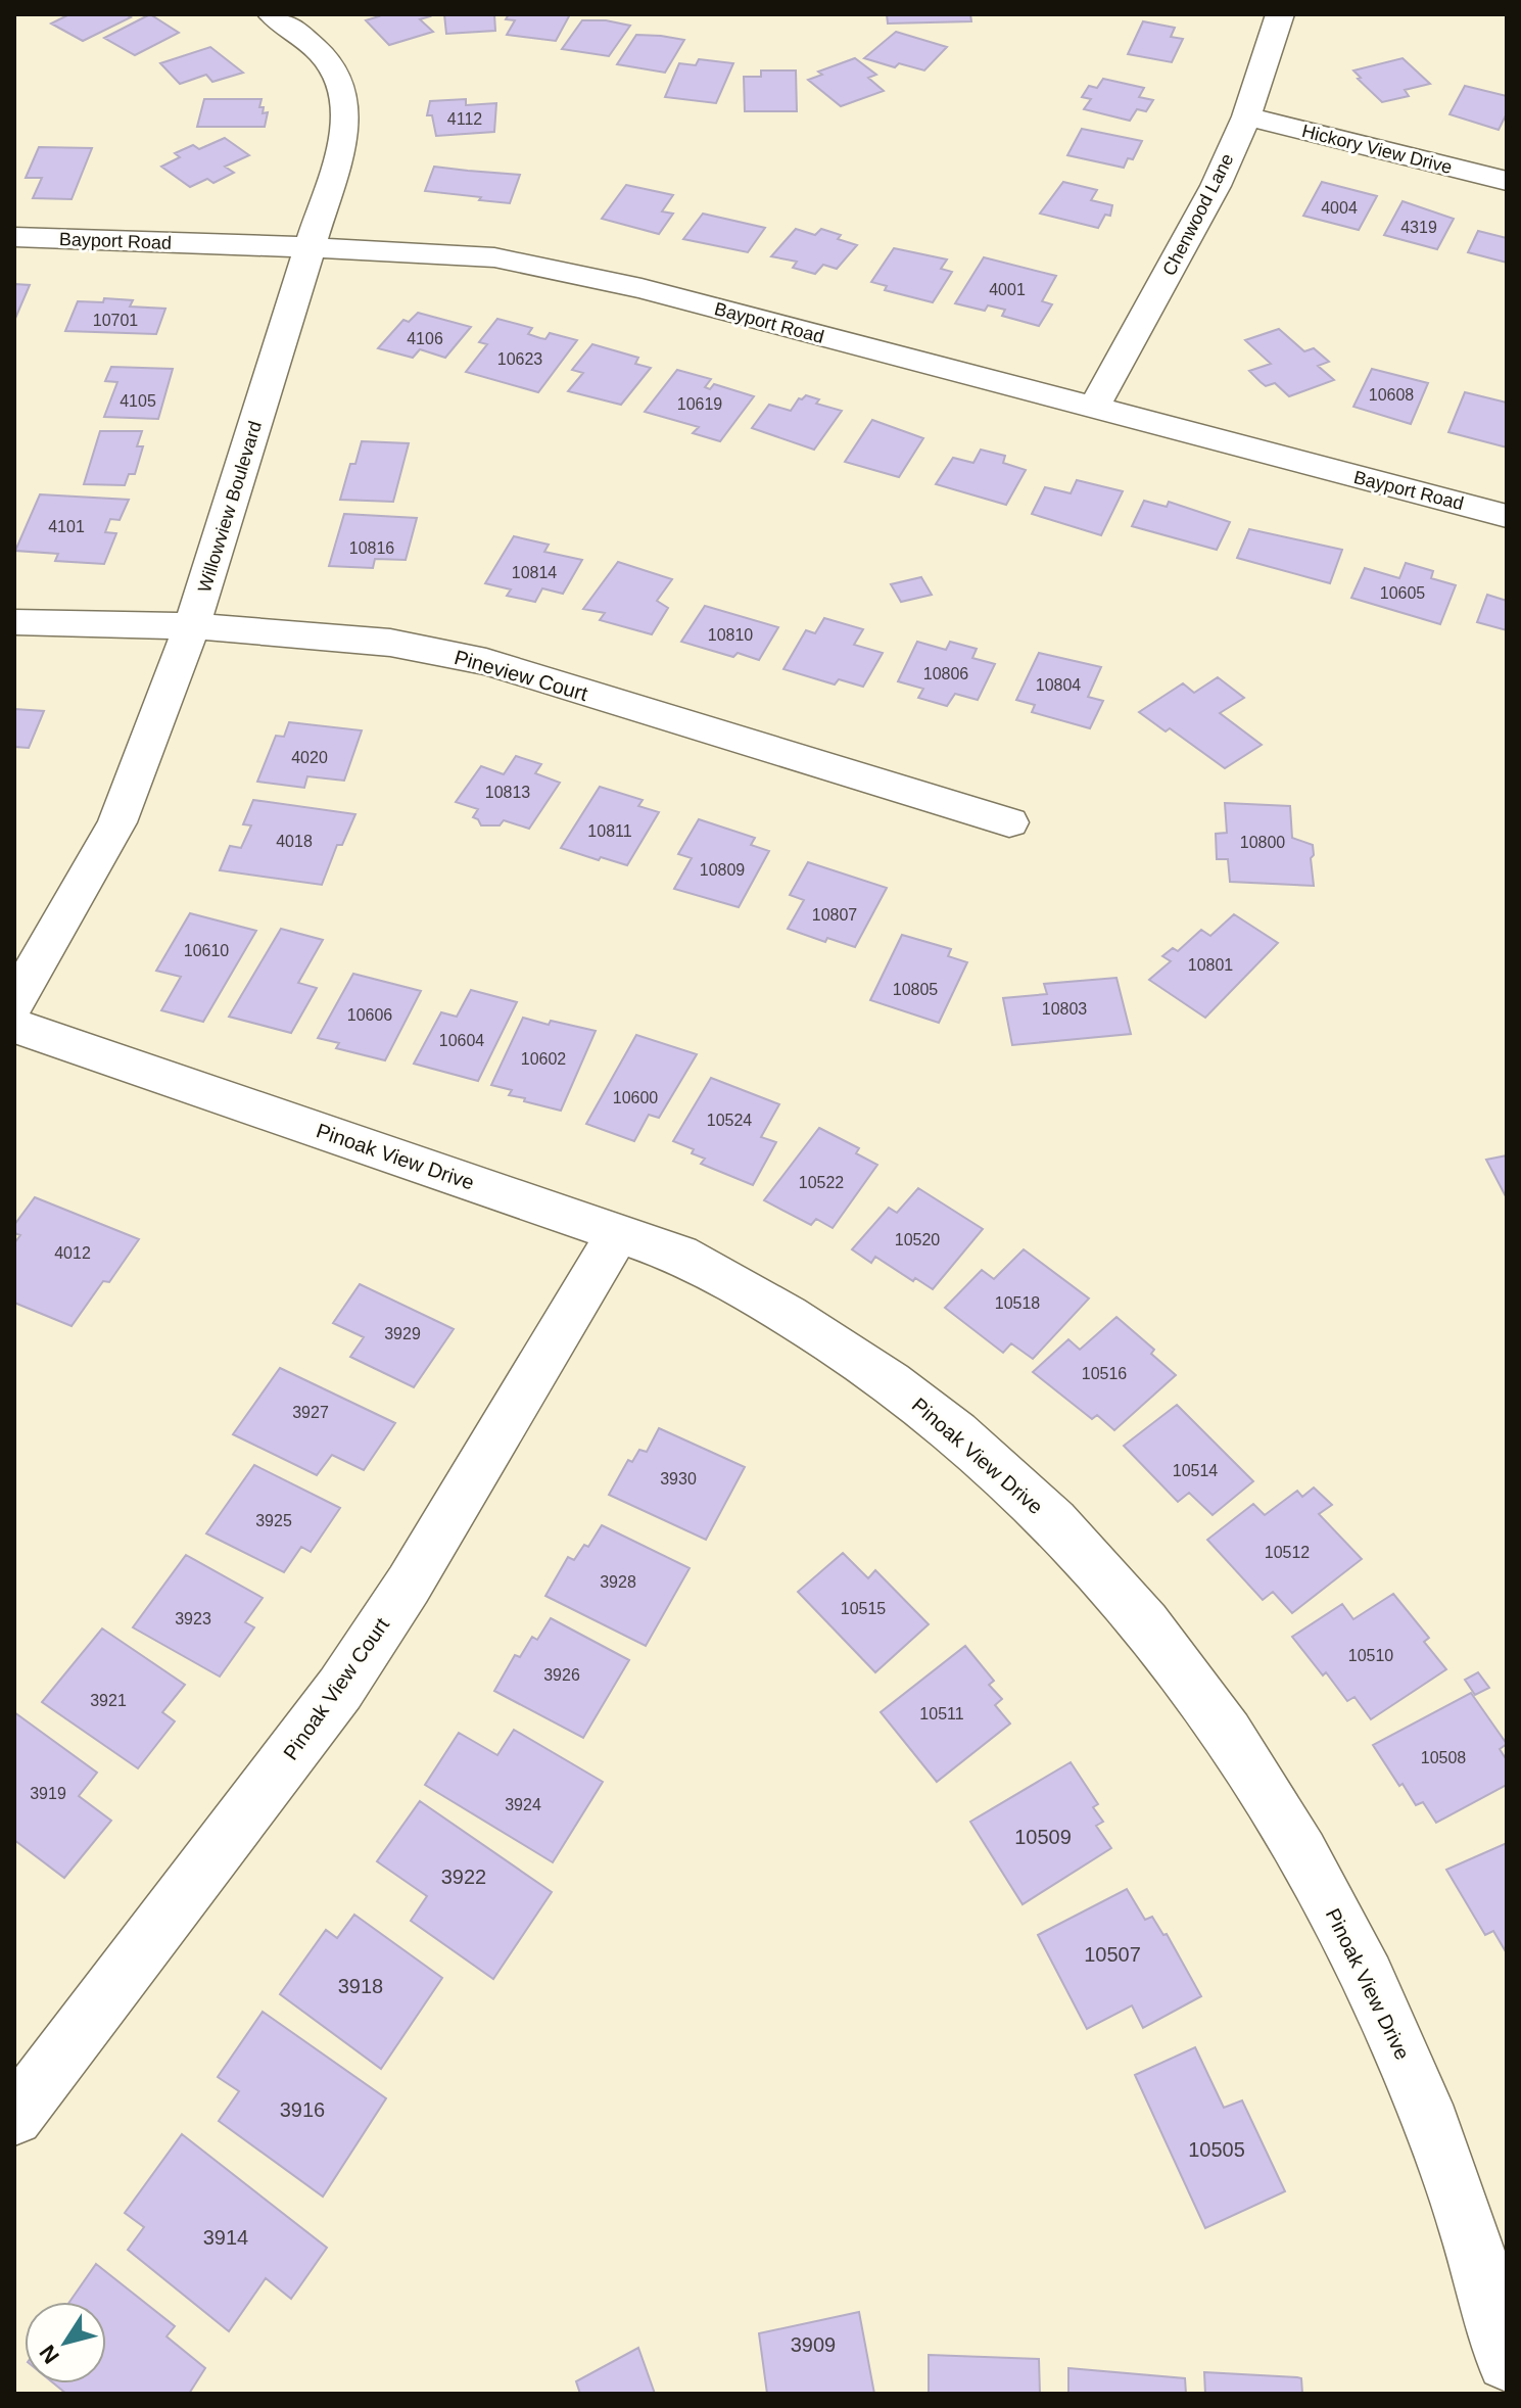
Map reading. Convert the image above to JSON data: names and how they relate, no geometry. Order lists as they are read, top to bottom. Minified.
{"streets":{"street":["Hickory View Drive","Chenwood Lane","Bayport Road","Willowview Boulevard","Pineview Court","Pinoak View Drive","Pinoak View Court"]},"crossings":[["Hickory View Drive","Chenwood Lane"],["Chenwood Lane","Bayport Road"],["Bayport Road","Willowview Boulevard"],["Willowview Boulevard","Pineview Court"],["Pinoak View Drive","Pinoak View Court"]],"house_numbers":["4112","4004","4319","4001","10701","4106","10623","10608","4105","10619","4101","10816","10814","10605","10810","10806","10804","4020","10813","10811","4018","10800","10809","10807","10610","10801","10805","10803","10606","10604","10602","10600","10524","10522","10520","4012","10518","3929","10516","3927","10514","3930","3925","10512","3928","10515","3923","10510","3926","3921","10511","10508","3919","3924","10509","3922","10507","3918","3916","10505","3914","3909"],"north":"bottom left"}
